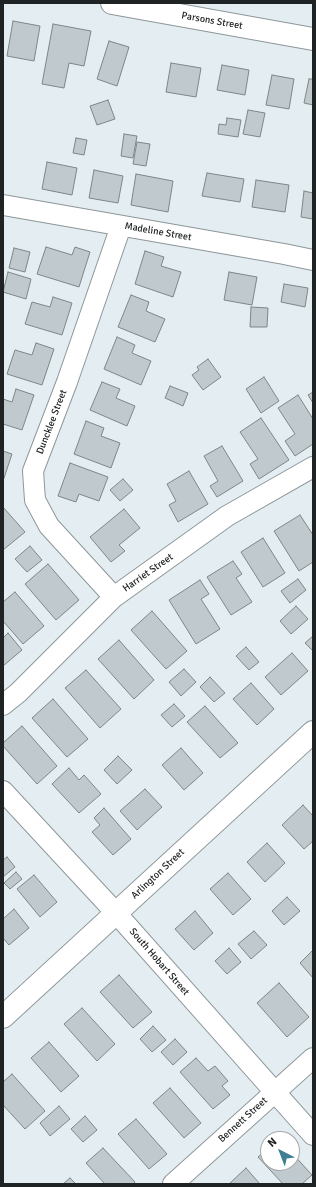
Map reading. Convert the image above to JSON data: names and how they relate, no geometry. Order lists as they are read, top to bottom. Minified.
{"streets":{"street":["Parsons Street","Madeline Street","Duncklee Street","Harriet Street","Arlington Street","South Hobart Street","Bennett Street"]},"crossings":[["Madeline Street","Duncklee Street"],["Duncklee Street","Harriet Street"],["Arlington Street","South Hobart Street"],["South Hobart Street","Bennett Street"]],"north":"top left"}
